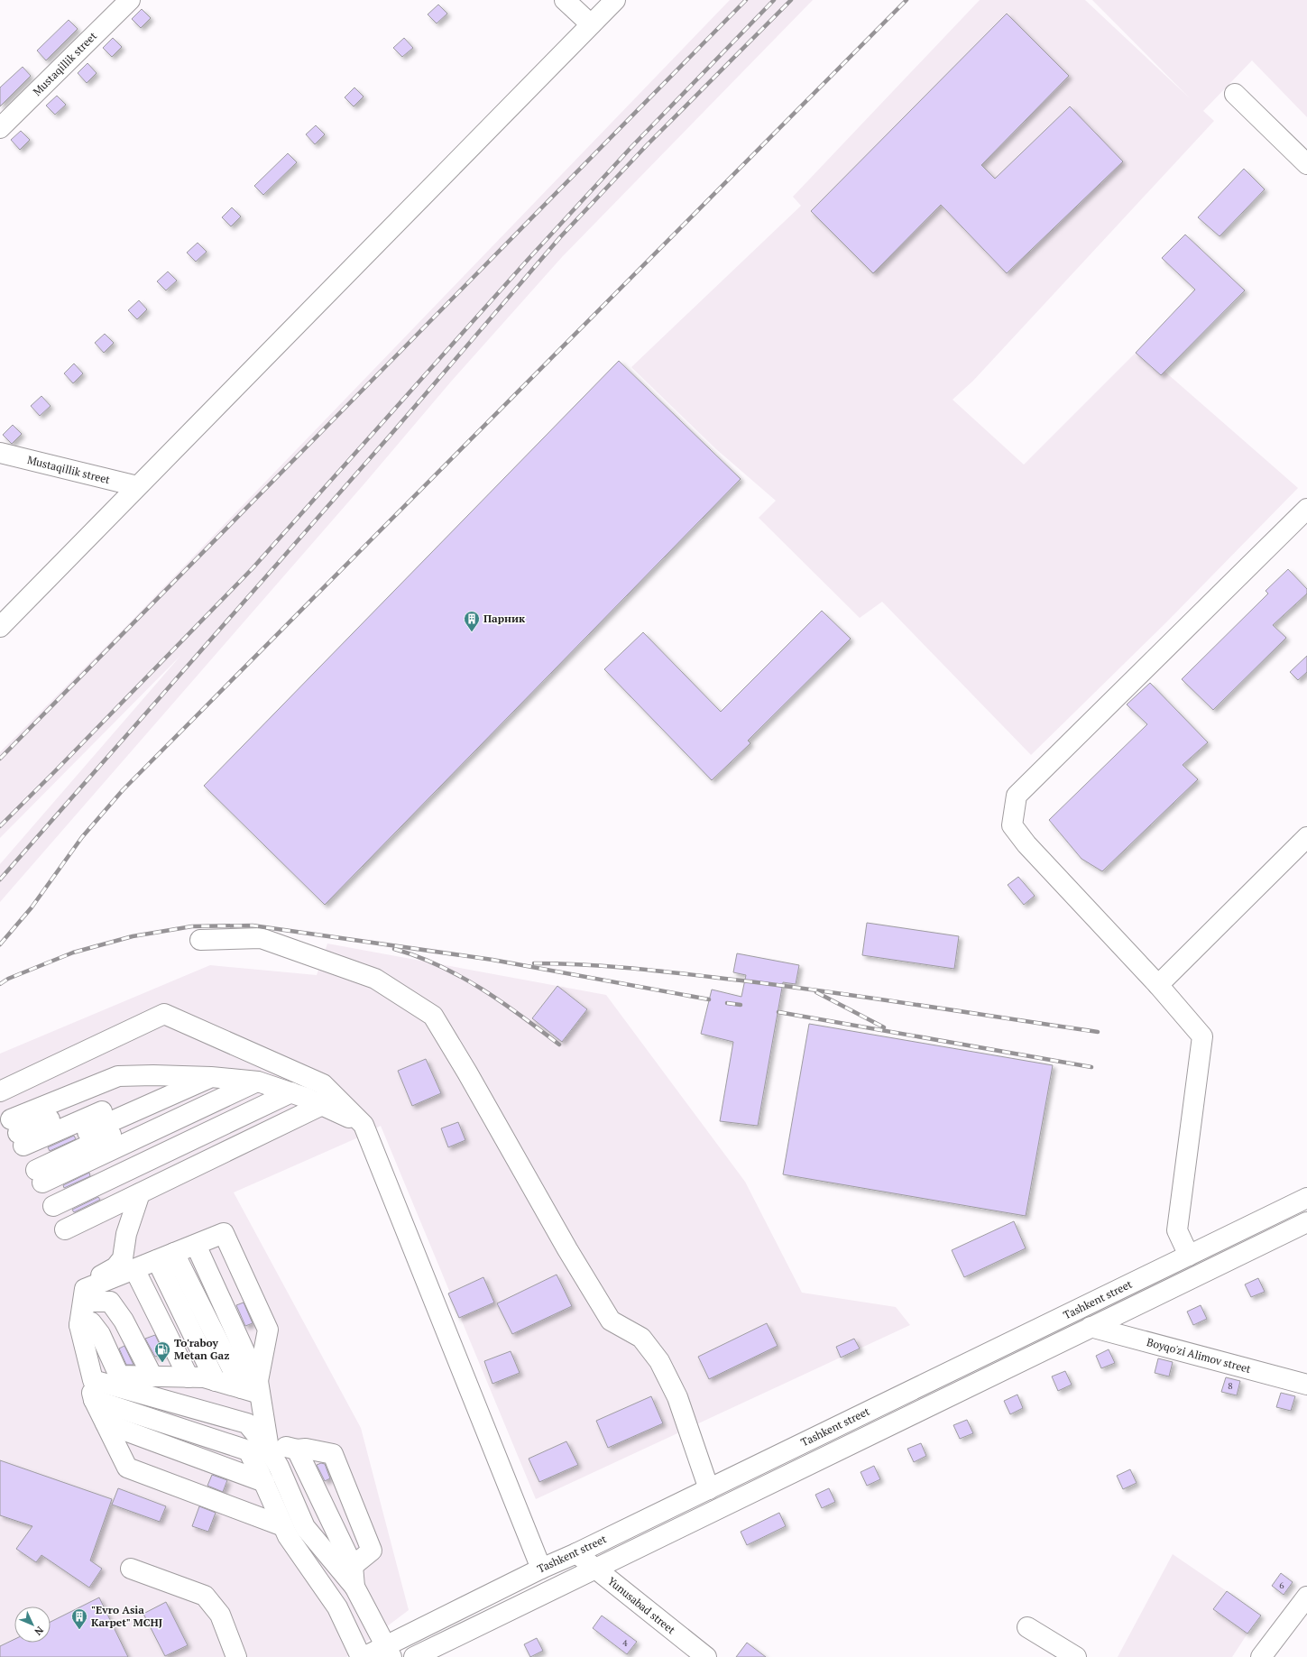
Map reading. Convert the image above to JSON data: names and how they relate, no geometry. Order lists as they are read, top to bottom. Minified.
{"streets":{"main road":["Mustaqillik street","Tashkent street","Boyqo'zi Alimov street","Yunusabad street"]},"crossings":[["Tashkent street","Boyqo'zi Alimov street"],["Tashkent street","Yunusabad street"]],"places":{"building":["Парник","\"Evro Asia Karpet\" MCHJ"],"fuel station":["To'raboy Metan Gaz"]},"house_numbers":["8","6","4"],"north":"bottom right"}
